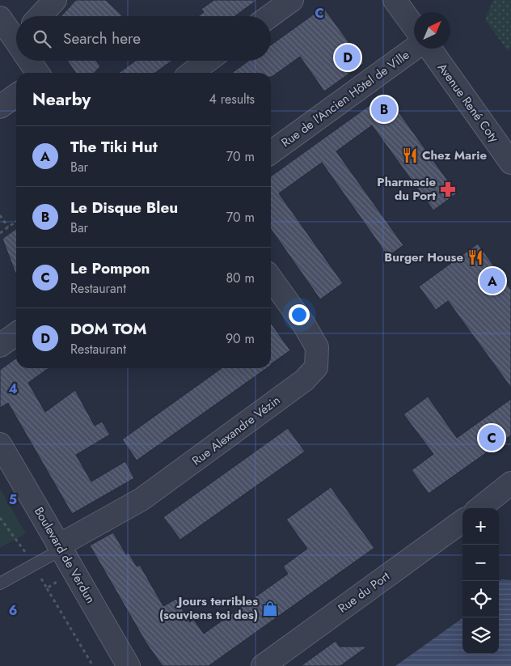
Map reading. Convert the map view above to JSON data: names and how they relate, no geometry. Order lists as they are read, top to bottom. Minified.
{"streets":{"street":["Rue de l'Ancien Hôtel de Ville","Avenue René Coty","Rue Alexandre Vézin","Boulevard de Verdun","Rue du Port"]},"crossings":[["Rue Alexandre Vézin","Boulevard de Verdun"]],"places":{"restaurant":["Chez Marie","Burger House"],"pharmacy":["Pharmacie du Port"],"shop":["Jours terribles (souviens toi des)"]},"north":"top right","page":{"search":"Search here","pins":["D","B","A","C"],"heading":["Nearby","4 results"],"list":[{"mark":"A","name":"The Tiki Hut","note":"Bar","value":"70 m"},{"mark":"B","name":"Le Disque Bleu","note":"Bar","value":"70 m"},{"mark":"C","name":"Le Pompon","note":"Restaurant","value":"80 m"},{"mark":"D","name":"DOM TOM","note":"Restaurant","value":"90 m"}],"map_buttons":["+","−"]},"grid":{"columns":["C"],"rows":["4","5","6"]}}
